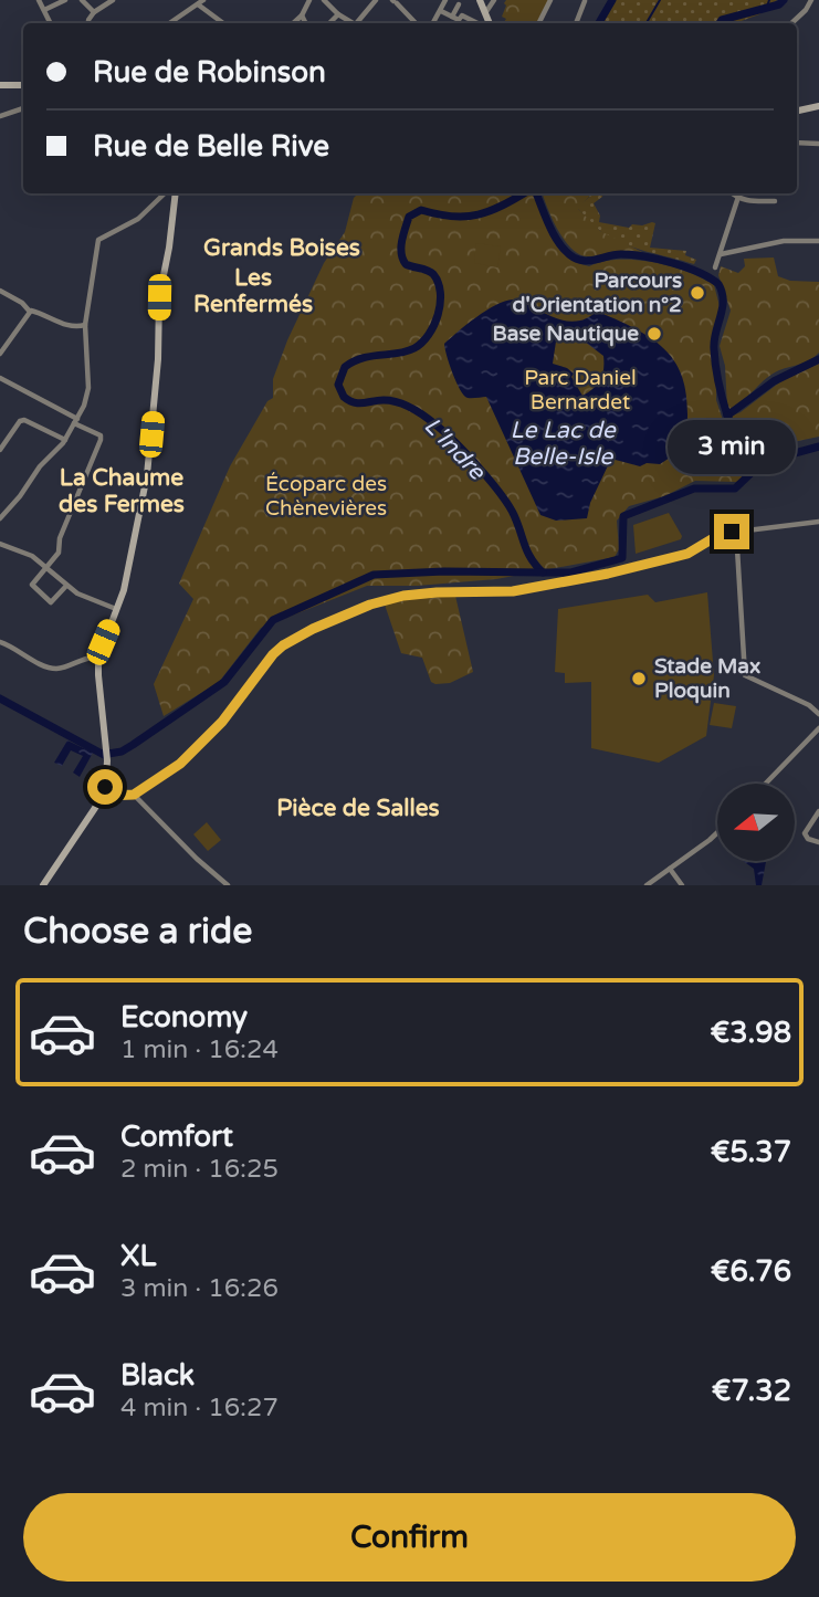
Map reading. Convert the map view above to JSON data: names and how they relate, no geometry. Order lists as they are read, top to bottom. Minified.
{"districts":["Grands Boises","Les Renfermés","La Chaume des Fermes","Pièce de Salles"],"water":["Le Lac de Belle-Isle","L'Indre"],"parks":["Parc Daniel Bernardet","Écoparc des Chènevières"],"places":["Parcours d'Orientation n°2","Base Nautique","Stade Max Ploquin"],"north":"left","page":{"banner":["Rue de Robinson","Rue de Belle Rive"],"bubble":"3 min","heading":"Choose a ride","list":[{"name":"Economy","note":"1 min · 16:24","value":"€3.98"},{"name":"Comfort","note":"2 min · 16:25","value":"€5.37"},{"name":"XL","note":"3 min · 16:26","value":"€6.76"},{"name":"Black","note":"4 min · 16:27","value":"€7.32"}],"buttons":"Confirm"}}
